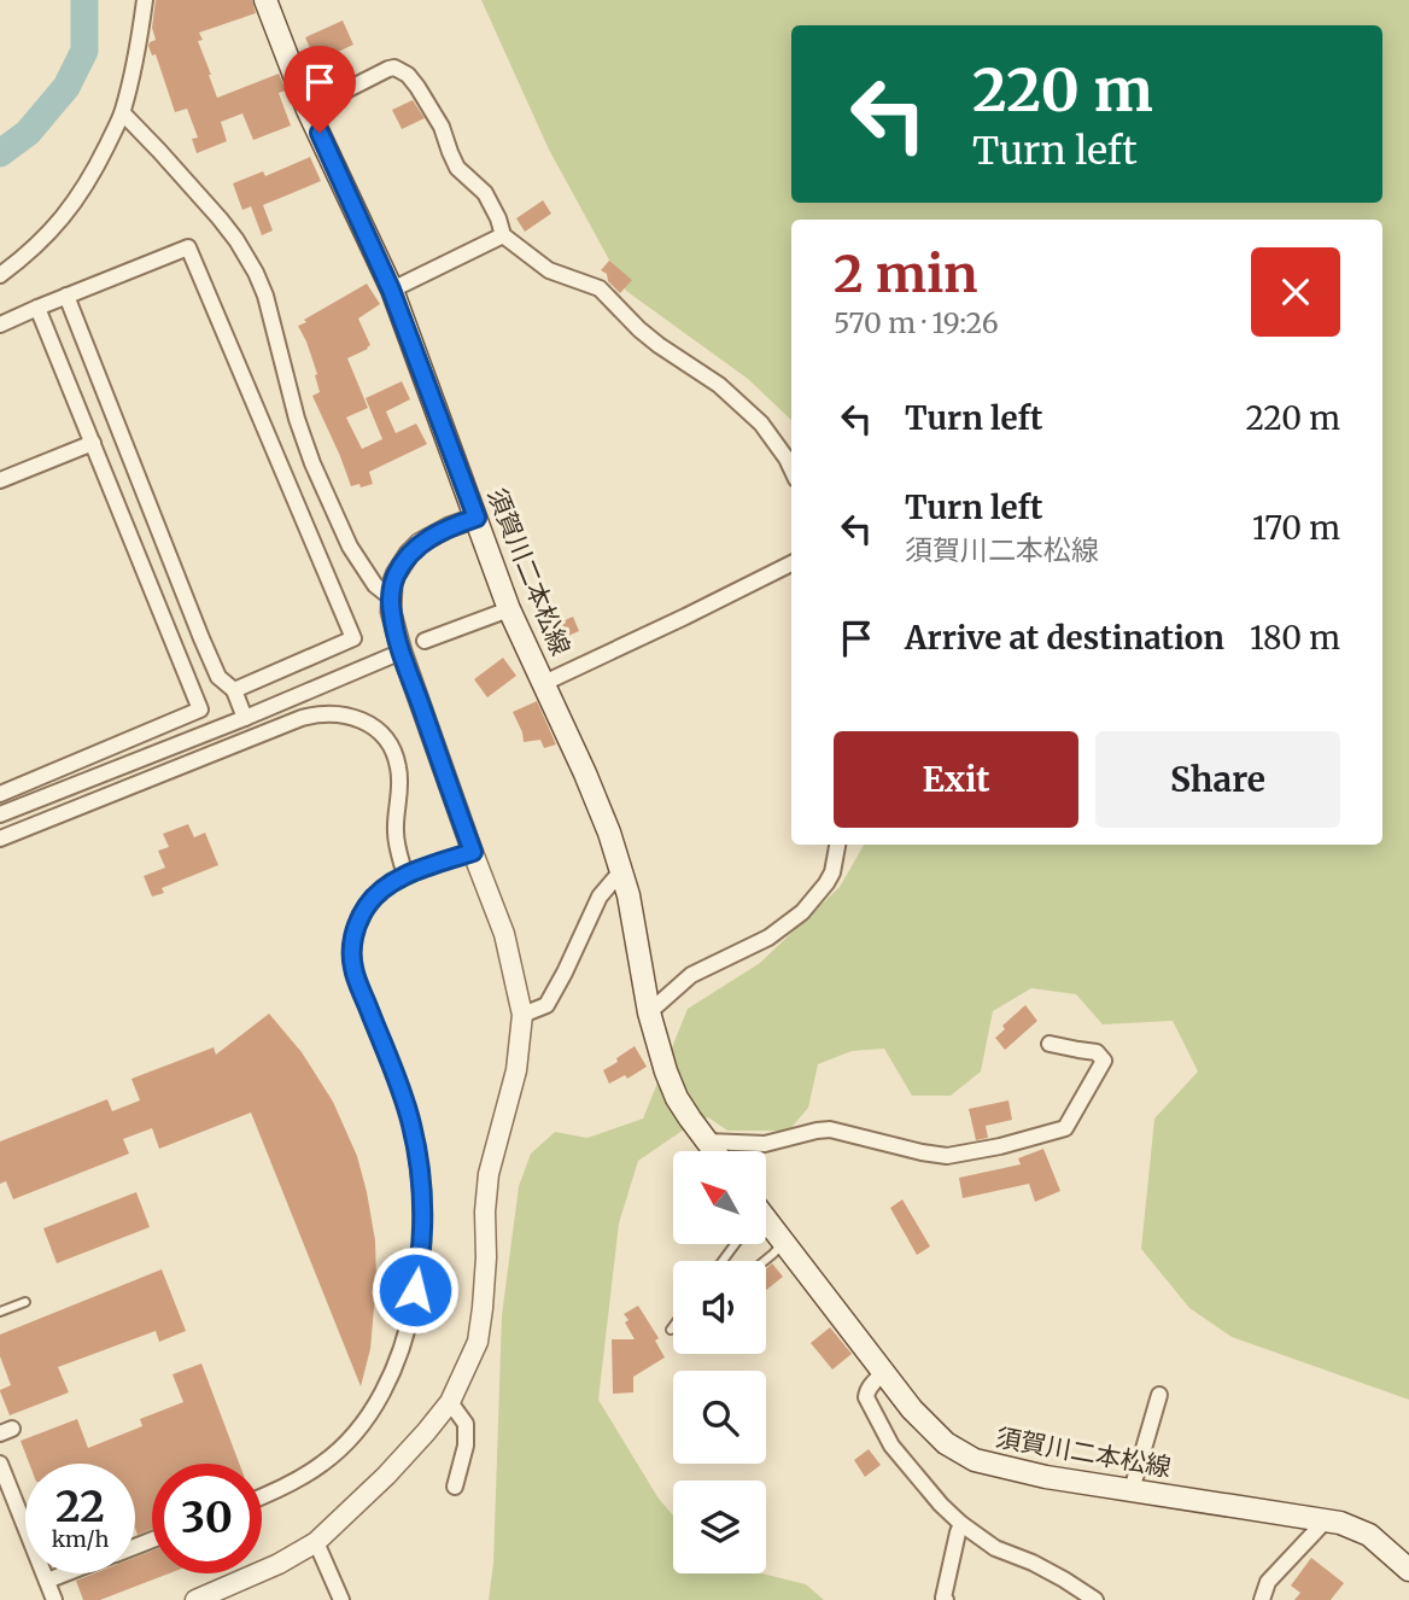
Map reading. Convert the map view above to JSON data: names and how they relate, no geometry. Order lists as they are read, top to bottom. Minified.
{"streets":{"main road":["須賀川二本松線"]},"north":"top left","page":{"turn":["220 m","Turn left"],"heading":["2 min","570 m · 19:26"],"list":[{"name":"Turn left","value":"220 m"},{"name":"Turn left","note":"須賀川二本松線","value":"170 m"},{"name":"Arrive at destination","value":"180 m"}],"buttons":["Exit","Share"],"speed":"22 km/h","limit":"30"}}
